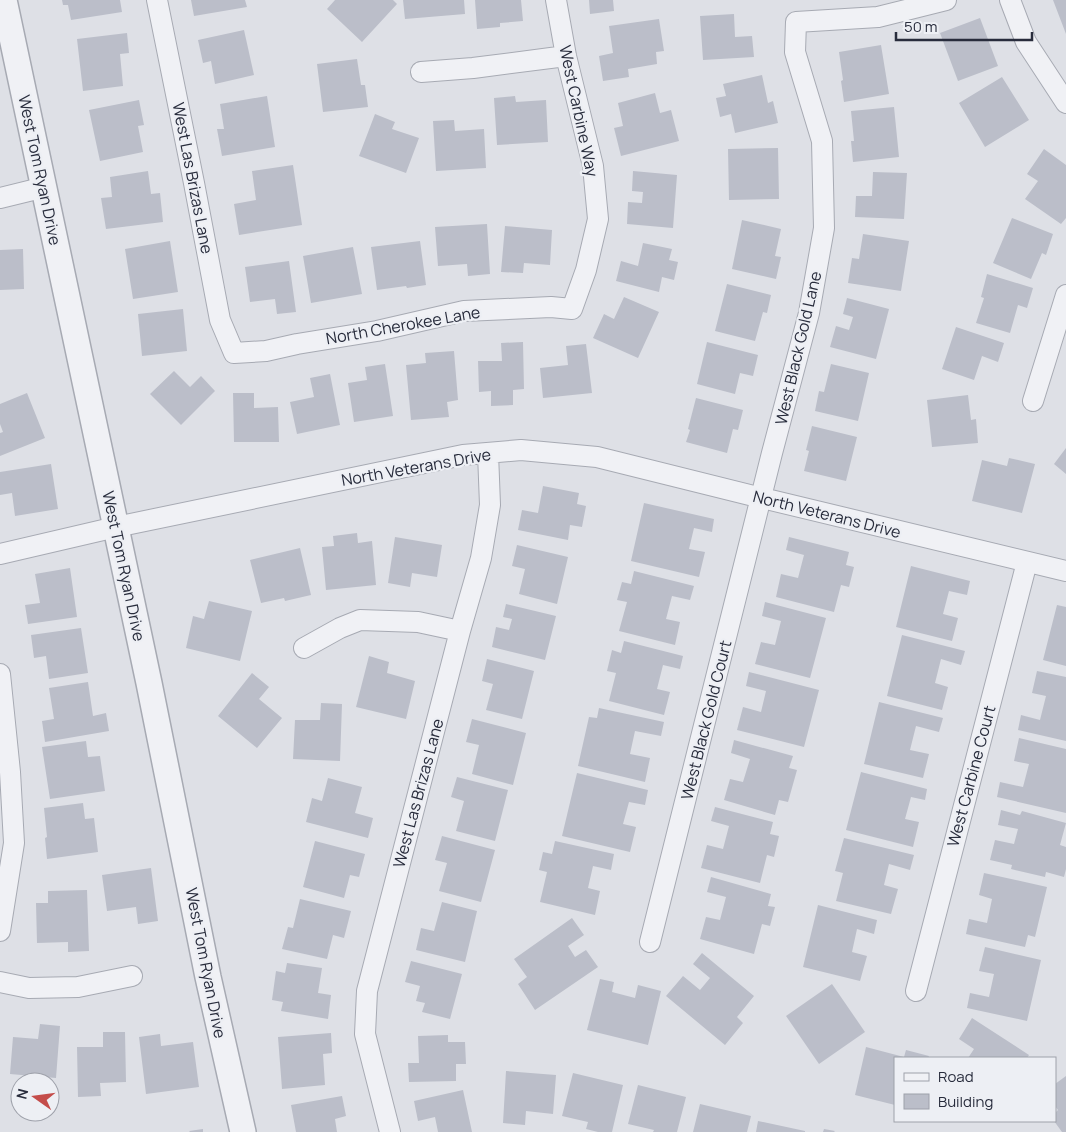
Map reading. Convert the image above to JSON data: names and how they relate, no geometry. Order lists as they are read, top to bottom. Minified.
{"streets":{"street":["West Carbine Way","West Tom Ryan Drive","West Las Brizas Lane","North Cherokee Lane","West Black Gold Lane","North Veterans Drive","West Black Gold Court","West Carbine Court"]},"crossings":[["West Carbine Way","North Cherokee Lane"],["West Tom Ryan Drive","North Veterans Drive"],["West Las Brizas Lane","North Cherokee Lane"],["West Las Brizas Lane","North Veterans Drive"],["West Black Gold Lane","North Veterans Drive"],["West Black Gold Lane","West Black Gold Court"],["North Veterans Drive","West Black Gold Court"],["North Veterans Drive","West Carbine Court"]],"legend":["Road","Building"],"scale_bar":"50 m","north":"left"}
